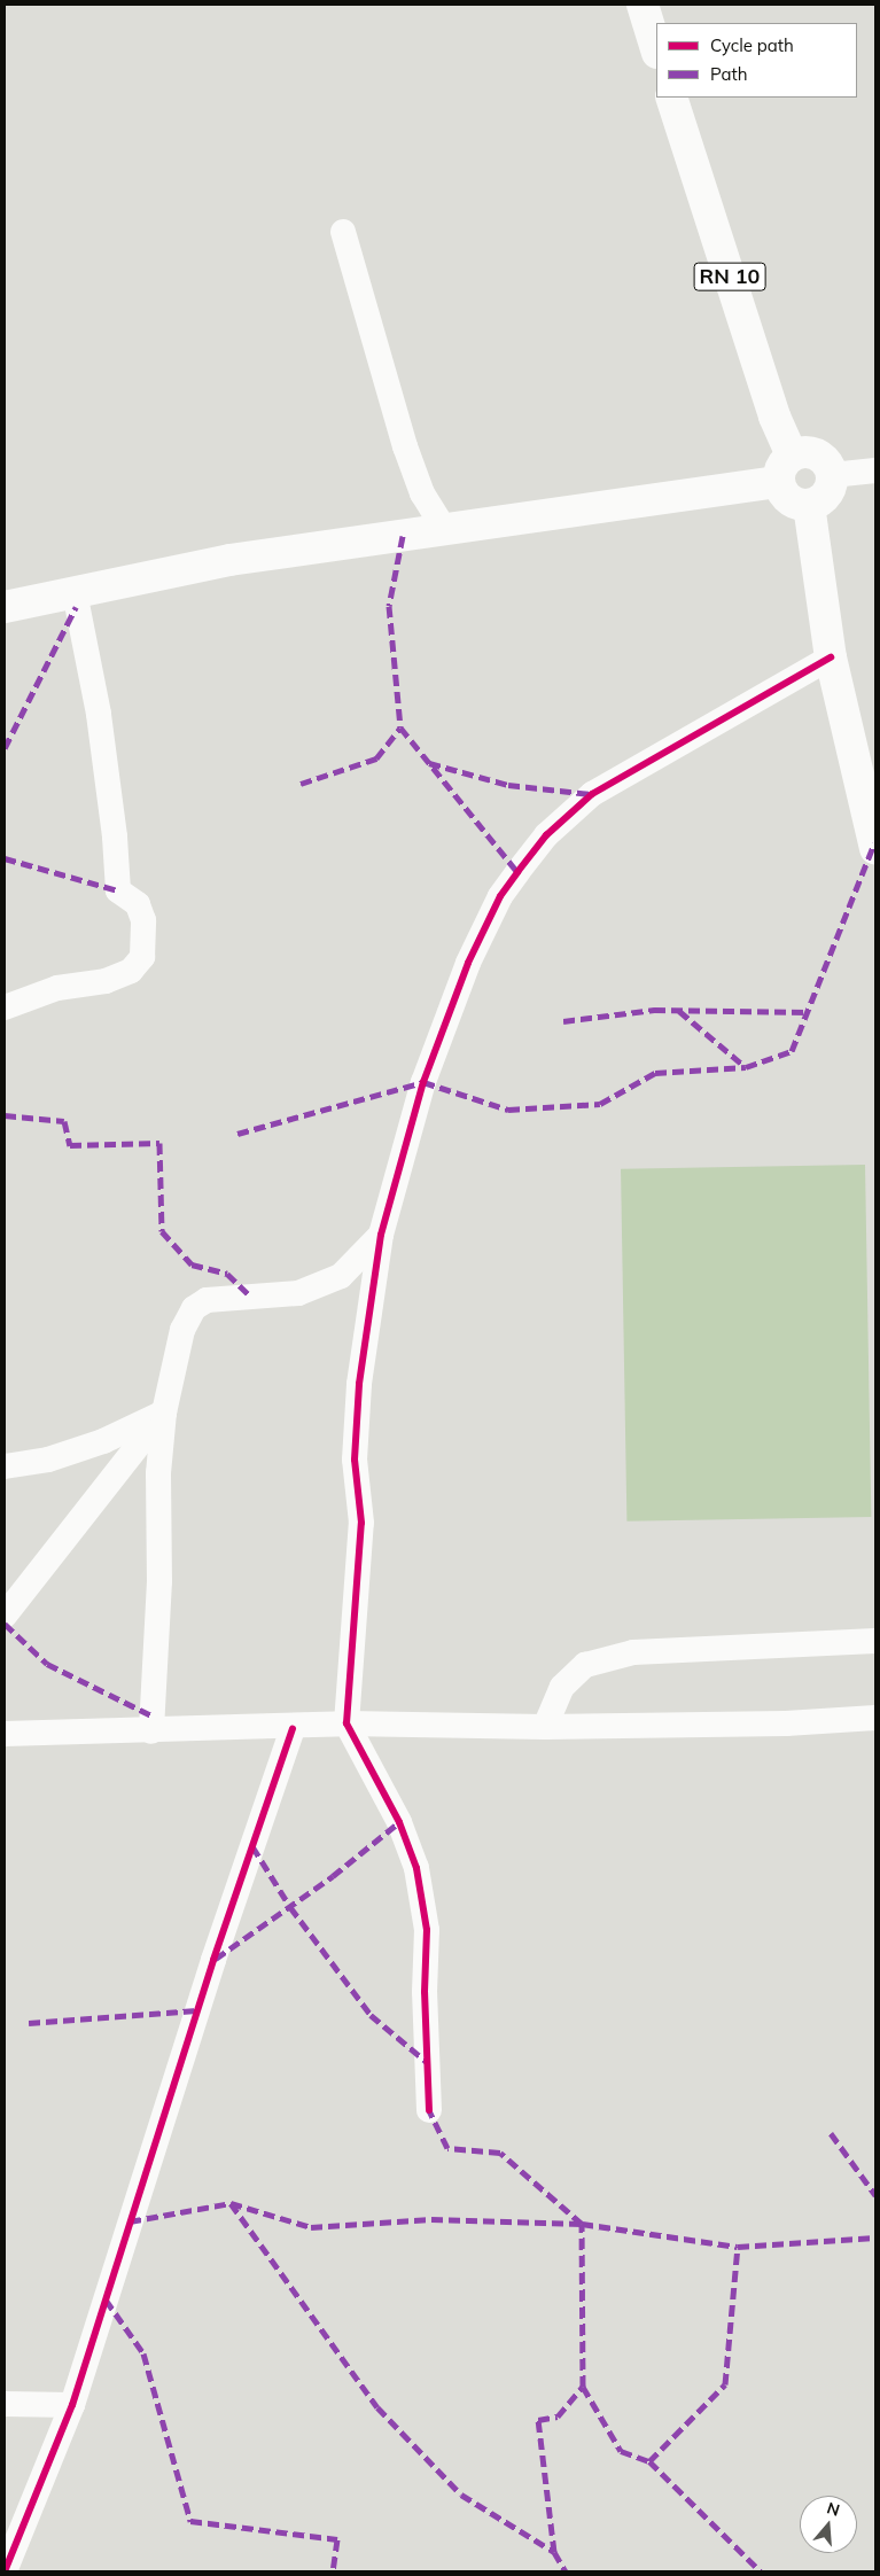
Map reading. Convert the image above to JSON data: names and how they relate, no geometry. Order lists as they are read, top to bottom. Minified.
{"streets":{"main road":["RN 10"]},"legend":["Cycle path","Path"],"north":"top"}
